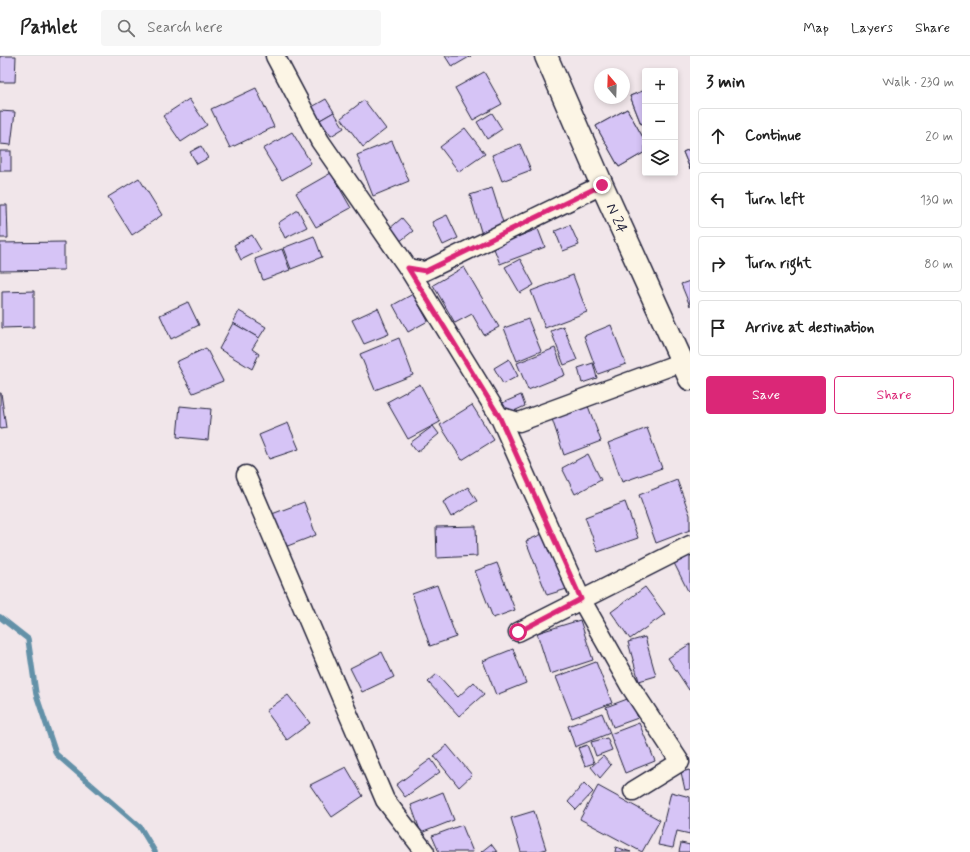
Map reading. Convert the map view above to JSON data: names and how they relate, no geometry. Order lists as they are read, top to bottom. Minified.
{"streets":{"main road":["N 24"]},"north":"top","page":{"header":"Pathlet","search":"Search here","nav":["Map","Layers","Share"],"heading":["3 min","Walk · 230 m"],"map_buttons":["+","−"],"list":[["Continue","20 m"],["Turn left","130 m"],["Turn right","80 m"],"Arrive at destination"],"buttons":["Save","Share"]}}
